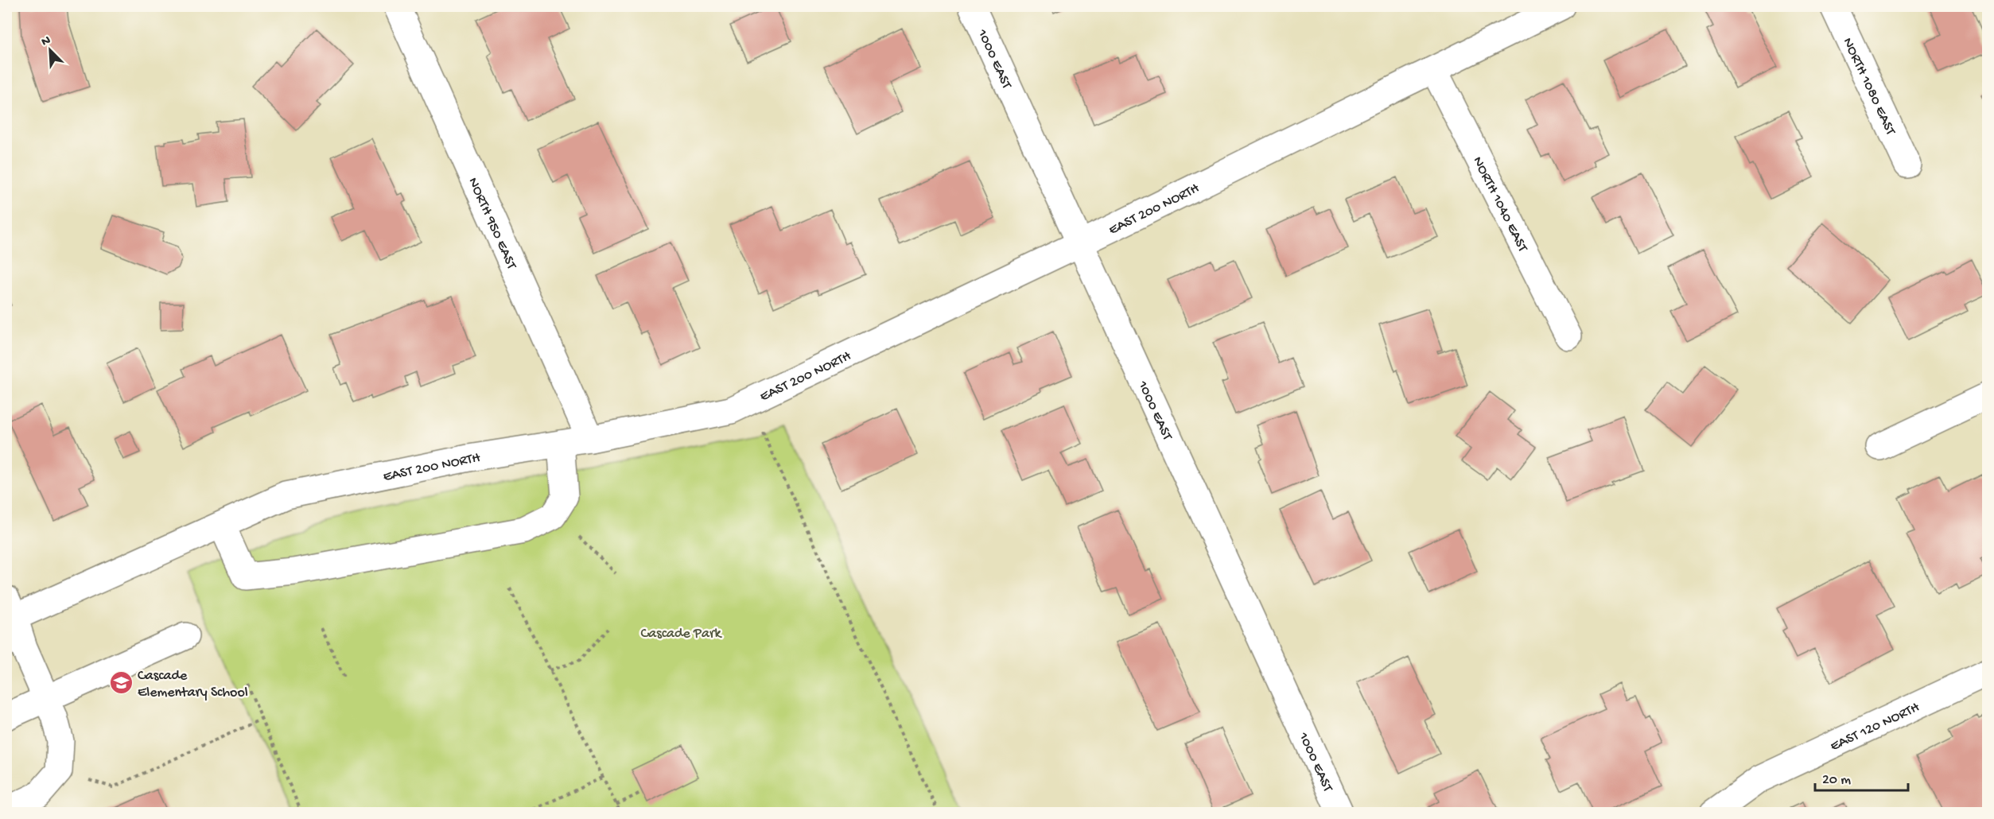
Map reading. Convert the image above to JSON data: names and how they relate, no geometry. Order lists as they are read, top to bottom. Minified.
{"streets":{"street":["1000 EAST","NORTH 1080 EAST","NORTH 1040 EAST","EAST 200 NORTH","NORTH 950 EAST","EAST 120 NORTH"]},"crossings":[["1000 EAST","EAST 200 NORTH"],["NORTH 1040 EAST","EAST 200 NORTH"],["EAST 200 NORTH","NORTH 950 EAST"]],"parks":["Cascade Park"],"places":{"school or university":["Cascade Elementary School"]},"scale_bar":"20 m","north":"top left"}
